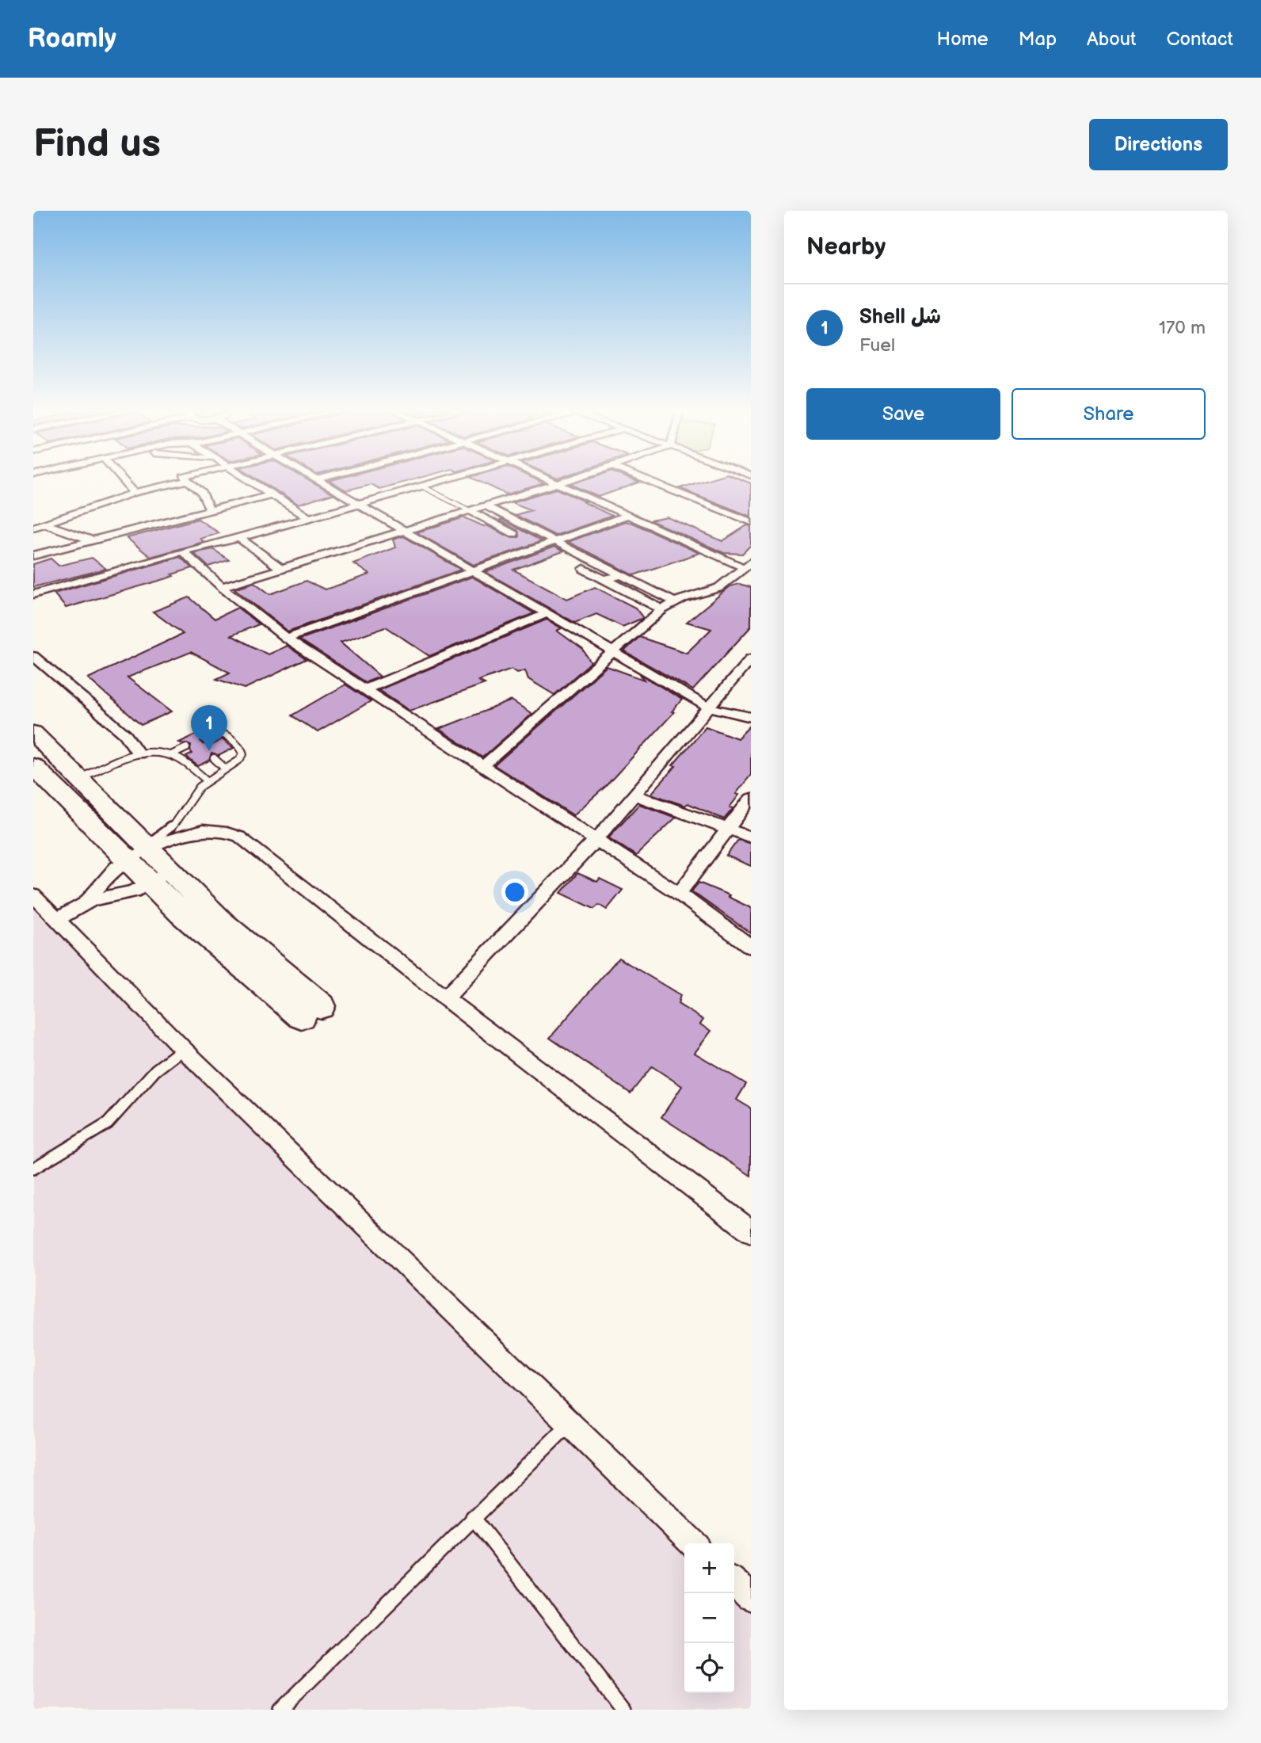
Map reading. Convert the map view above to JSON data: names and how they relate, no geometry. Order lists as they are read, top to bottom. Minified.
{"page":{"header":"Roamly","nav":["Home","Map","About","Contact"],"buttons":["Directions",["Save","Share"]],"title":"Find us","heading":"Nearby","list":[{"mark":"1","name":"Shell شل","note":"Fuel","value":"170 m"}],"pins":"1","map_buttons":["+","−"]}}
